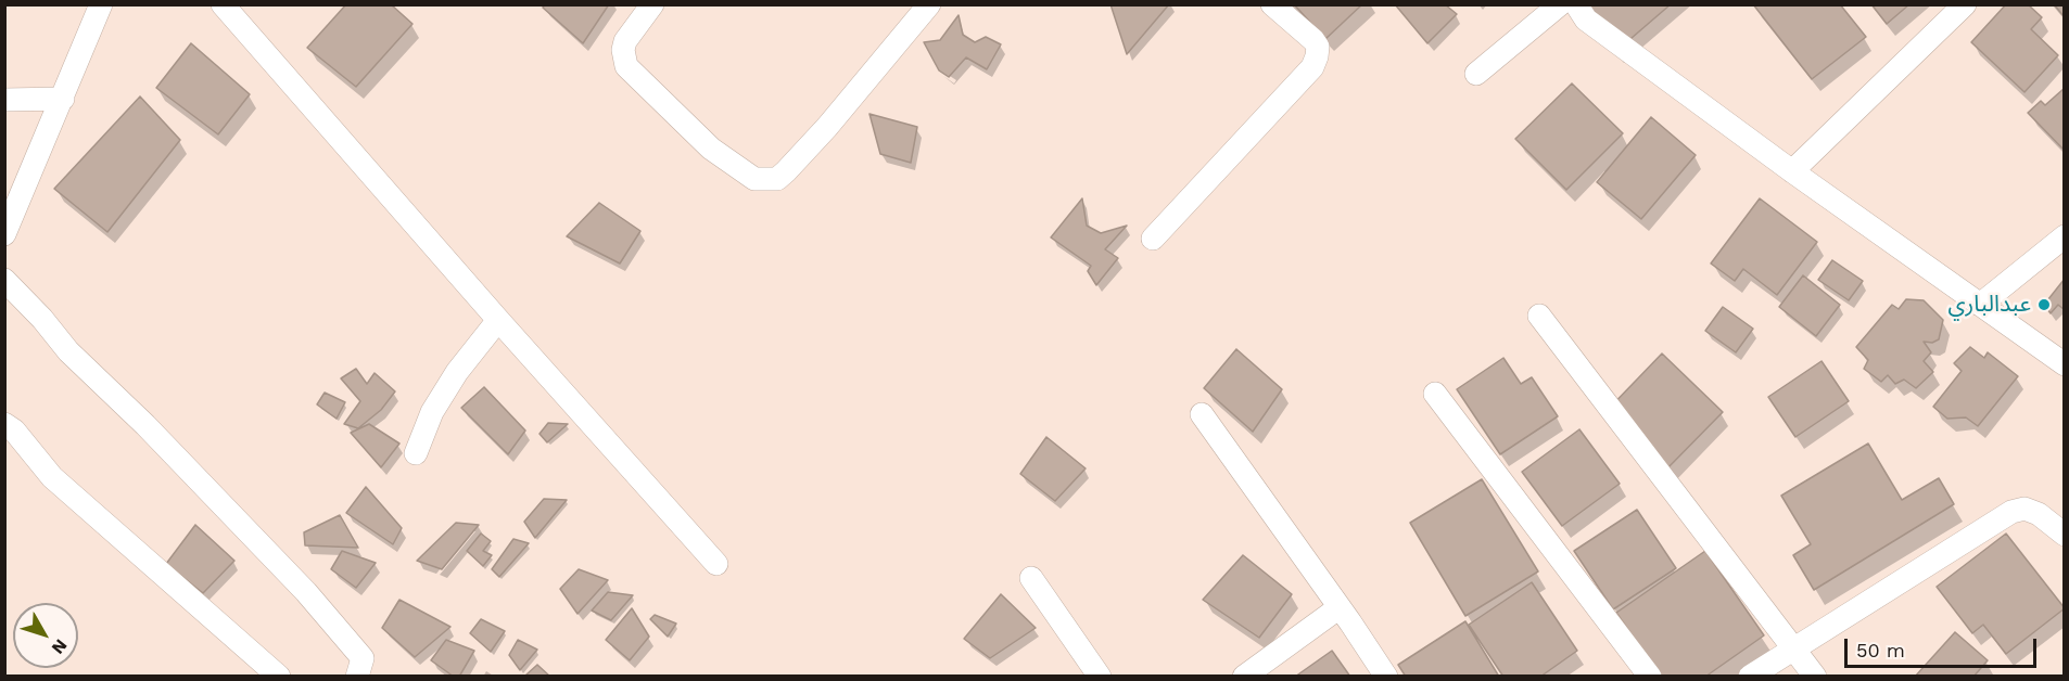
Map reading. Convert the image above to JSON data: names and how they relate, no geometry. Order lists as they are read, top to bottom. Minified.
{"places":["عبدالباري"],"scale_bar":"50 m","north":"bottom right"}
